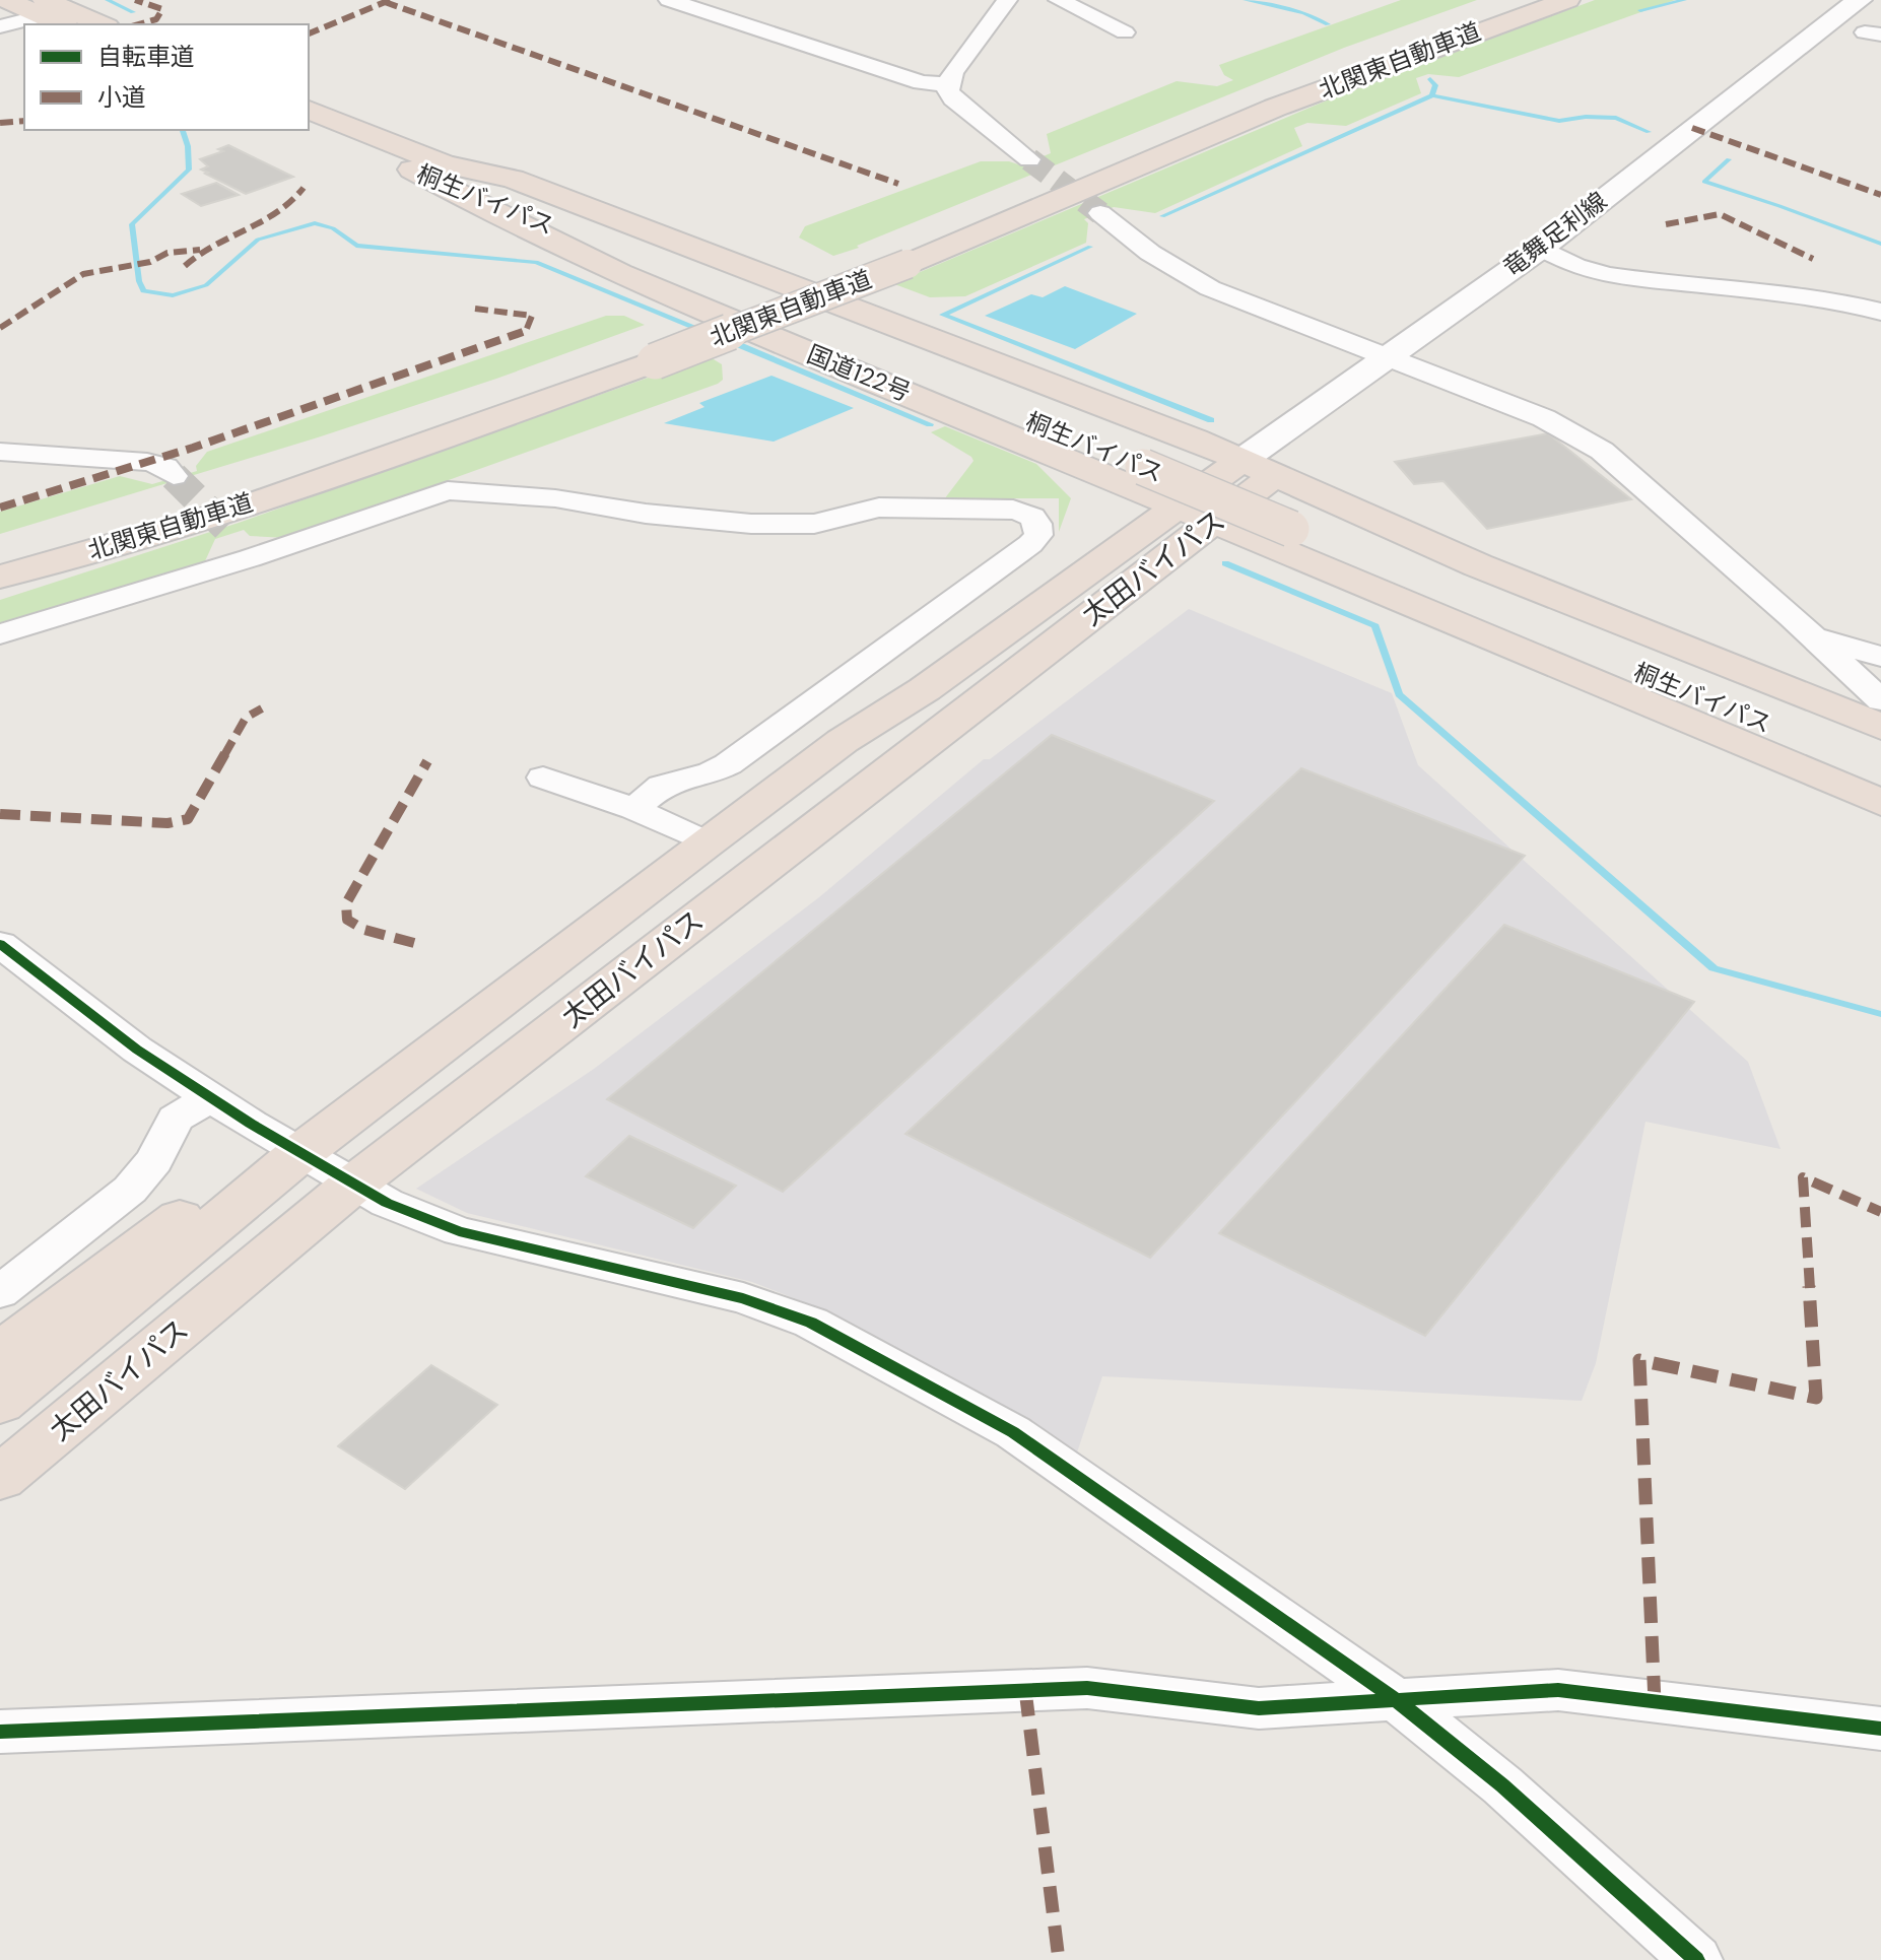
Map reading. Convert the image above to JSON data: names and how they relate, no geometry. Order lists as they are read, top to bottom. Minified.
{"streets":{"highway":["北関東自動車道","桐生バイパス","国道122号","太田バイパス"],"main road":["竜舞足利線"]},"crossings":[["桐生バイパス","国道122号"],["竜舞足利線","太田バイパス"],["国道122号","太田バイパス"]],"legend":["自転車道","小道"]}
